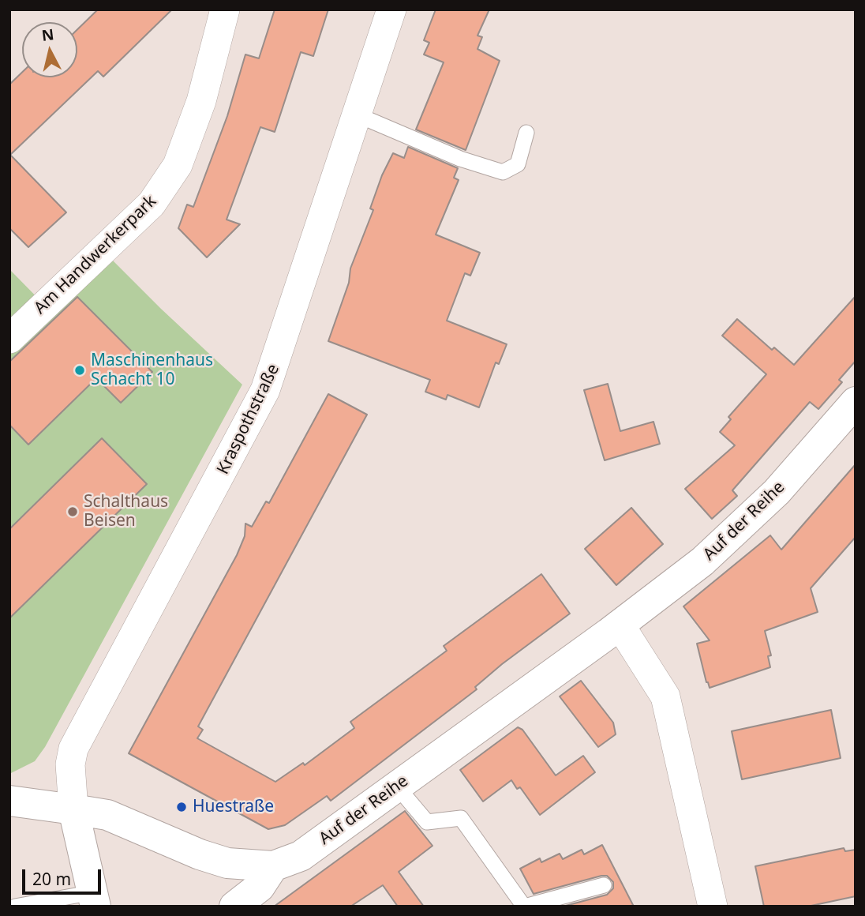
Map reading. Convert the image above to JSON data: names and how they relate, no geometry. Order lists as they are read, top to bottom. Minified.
{"streets":{"main road":["Auf der Reihe"],"street":["Am Handwerkerpark","Kraspothstraße"]},"crossings":[["Kraspothstraße","Auf der Reihe"]],"places":["Maschinenhaus Schacht 10","Schalthaus Beisen","Huestraße"],"scale_bar":"20 m","north":"top"}
